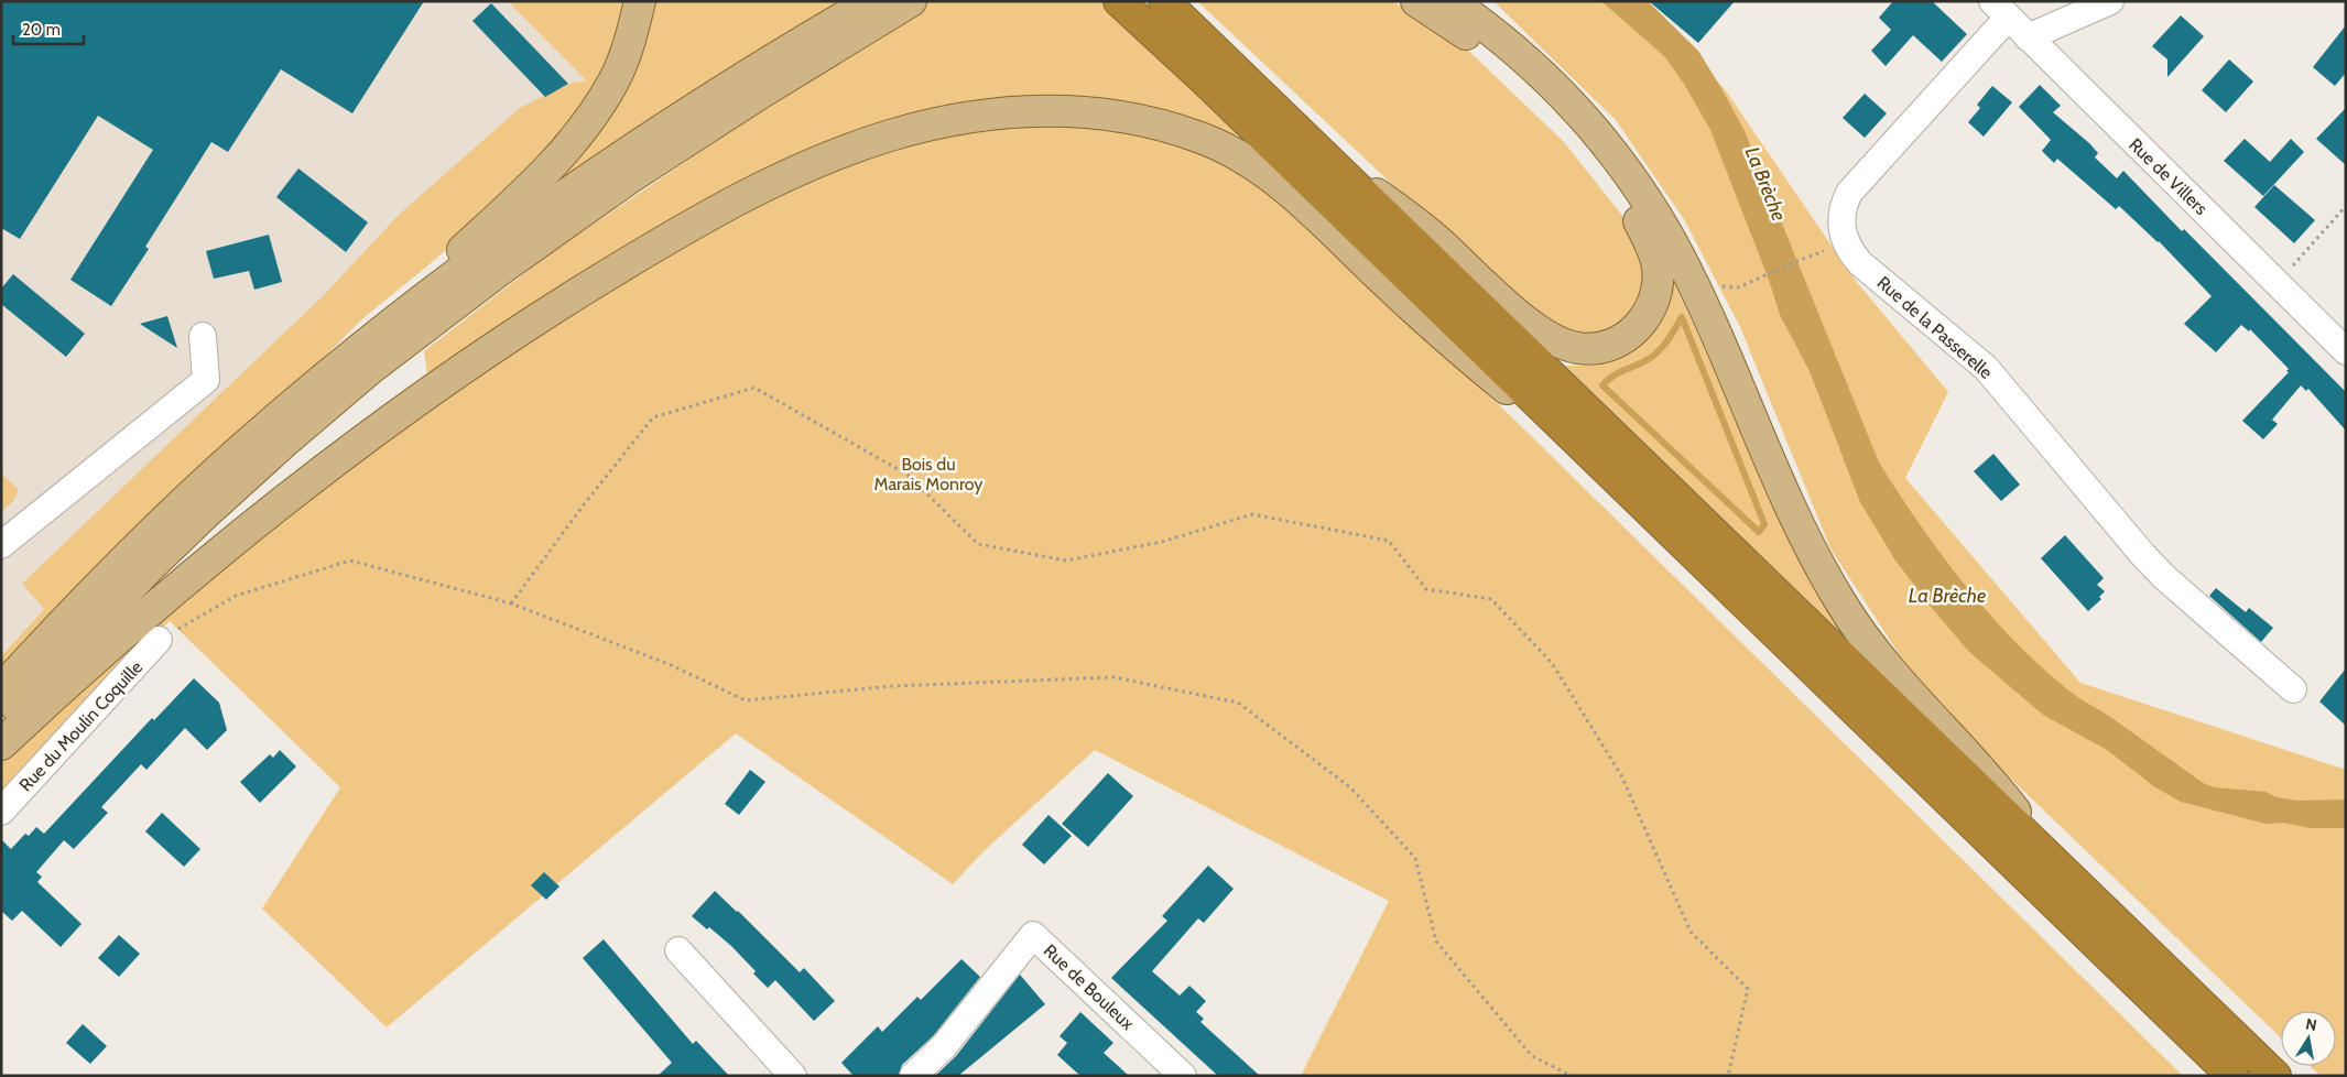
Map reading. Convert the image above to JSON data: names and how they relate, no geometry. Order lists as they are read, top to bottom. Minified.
{"streets":{"street":["Rue de Villers","Rue de la Passerelle","Rue du Moulin Coquille","Rue de Bouleux"]},"crossings":[["Rue de Villers","Rue de la Passerelle"]],"water":["La Brèche"],"parks":["Bois du Marais Monroy"],"scale_bar":"20 m","north":"top"}
